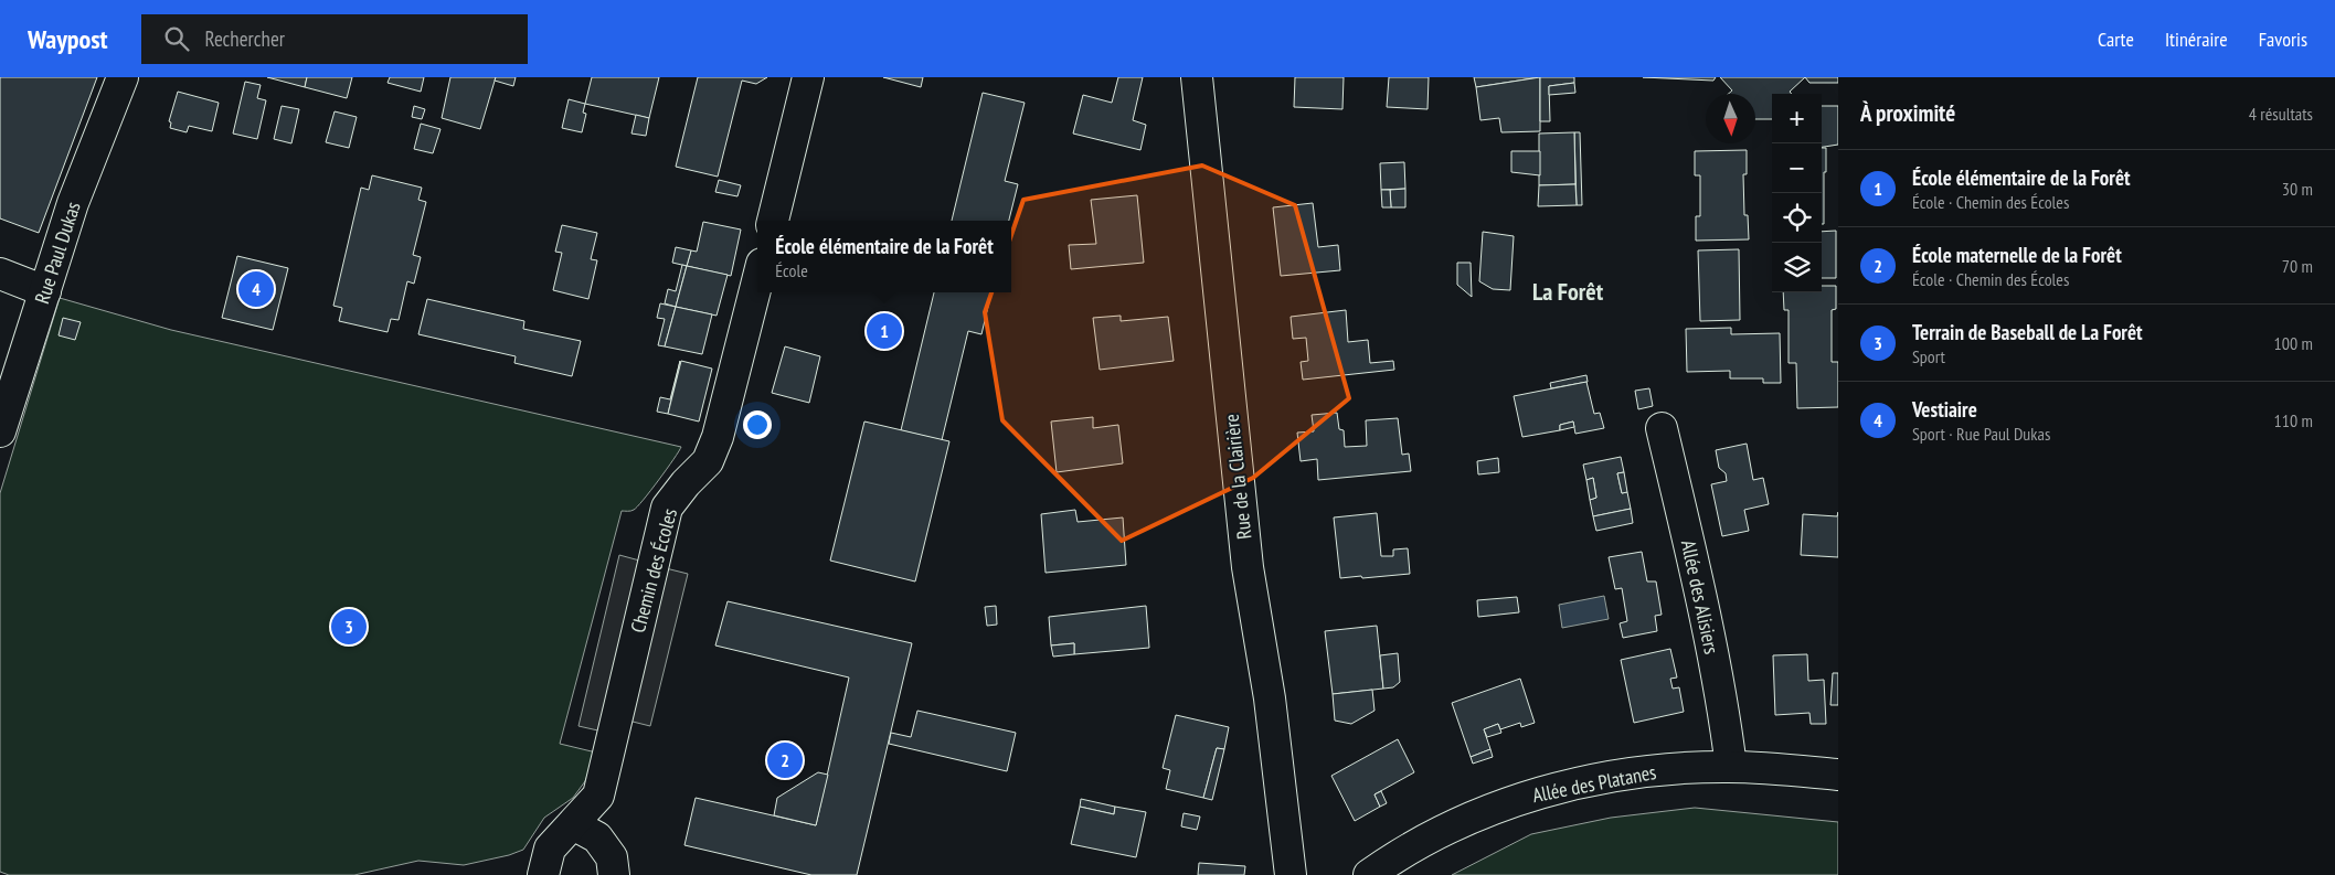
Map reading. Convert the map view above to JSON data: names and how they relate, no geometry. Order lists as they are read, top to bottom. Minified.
{"streets":{"street":["Rue Paul Dukas","Rue de la Clairière","Chemin des Écoles","Allée des Alisiers","Allée des Platanes"]},"crossings":[["Allée des Alisiers","Allée des Platanes"]],"districts":["La Forêt"],"north":"bottom","page":{"header":"Waypost","search":"Rechercher","nav":["Carte","Itinéraire","Favoris"],"heading":["À proximité","4 résultats"],"map_buttons":["+","−"],"list":[{"mark":"1","name":"École élémentaire de la Forêt","note":"École · Chemin des Écoles","value":"30 m"},{"mark":"2","name":"École maternelle de la Forêt","note":"École · Chemin des Écoles","value":"70 m"},{"mark":"3","name":"Terrain de Baseball de La Forêt","note":"Sport","value":"100 m"},{"mark":"4","name":"Vestiaire","note":"Sport · Rue Paul Dukas","value":"110 m"}],"popup":["École élémentaire de la Forêt","École"],"pins":["4","1","3","2"]}}
